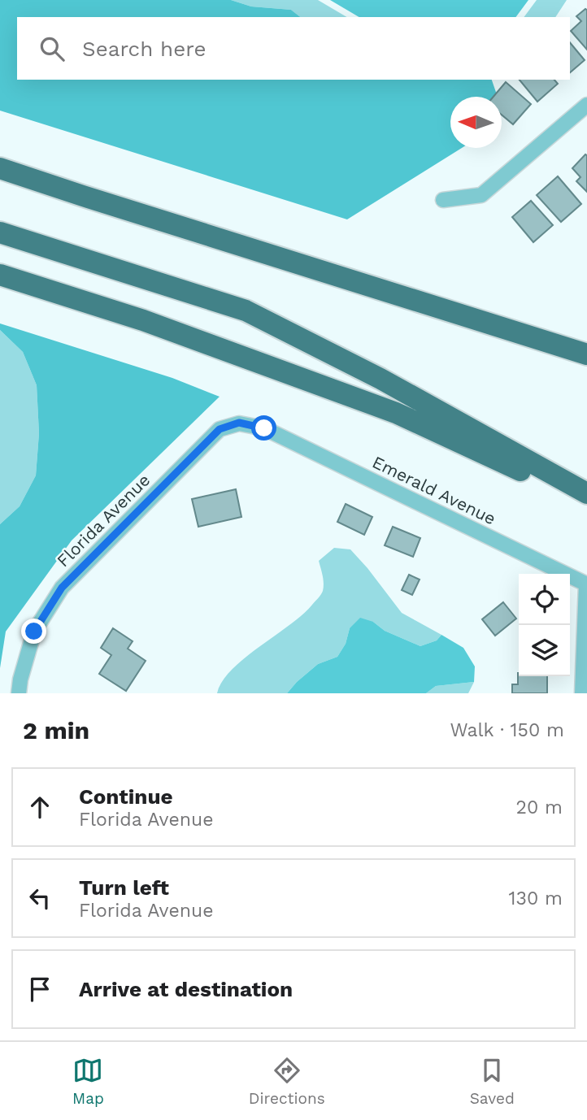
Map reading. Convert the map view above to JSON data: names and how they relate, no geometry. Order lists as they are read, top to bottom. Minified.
{"streets":{"street":["Emerald Avenue","Florida Avenue"]},"crossings":[["Emerald Avenue","Florida Avenue"]],"north":"left","page":{"search":"Search here","heading":["2 min","Walk · 150 m"],"list":[["Continue","Florida Avenue","20 m"],["Turn left","Florida Avenue","130 m"],"Arrive at destination"],"nav":["Map","Directions","Saved"]}}
